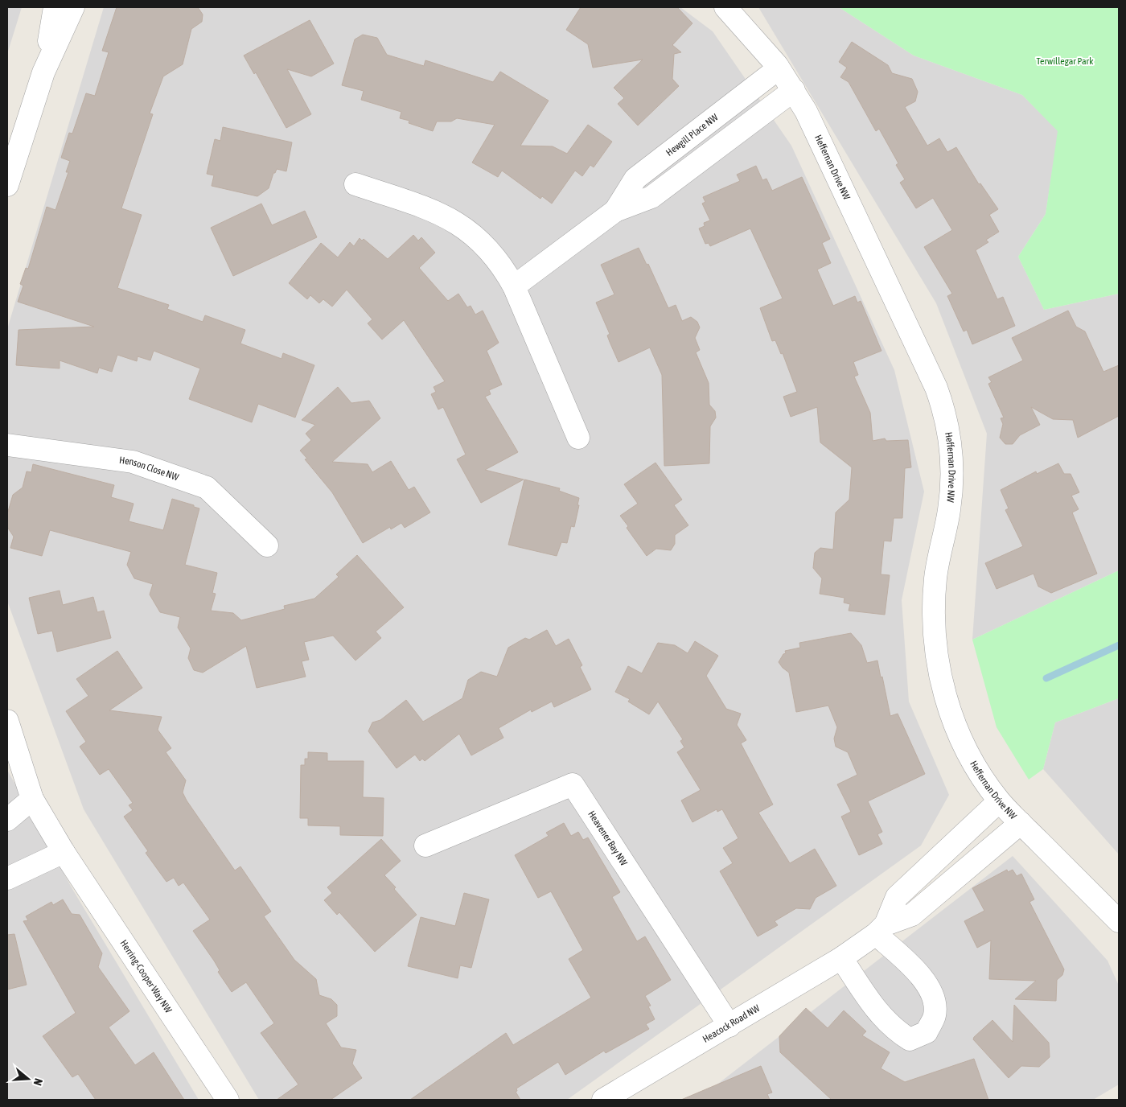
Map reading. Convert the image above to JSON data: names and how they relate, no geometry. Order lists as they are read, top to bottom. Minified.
{"streets":{"street":["Hewgill Place NW","Heffernan Drive NW","Henson Close NW","Heavener Bay NW","Herring-Cooper Way NW","Heacock Road NW"]},"crossings":[["Hewgill Place NW","Heffernan Drive NW"],["Heffernan Drive NW","Heacock Road NW"],["Heavener Bay NW","Heacock Road NW"]],"parks":["Terwillegar Park"],"north":"right"}
